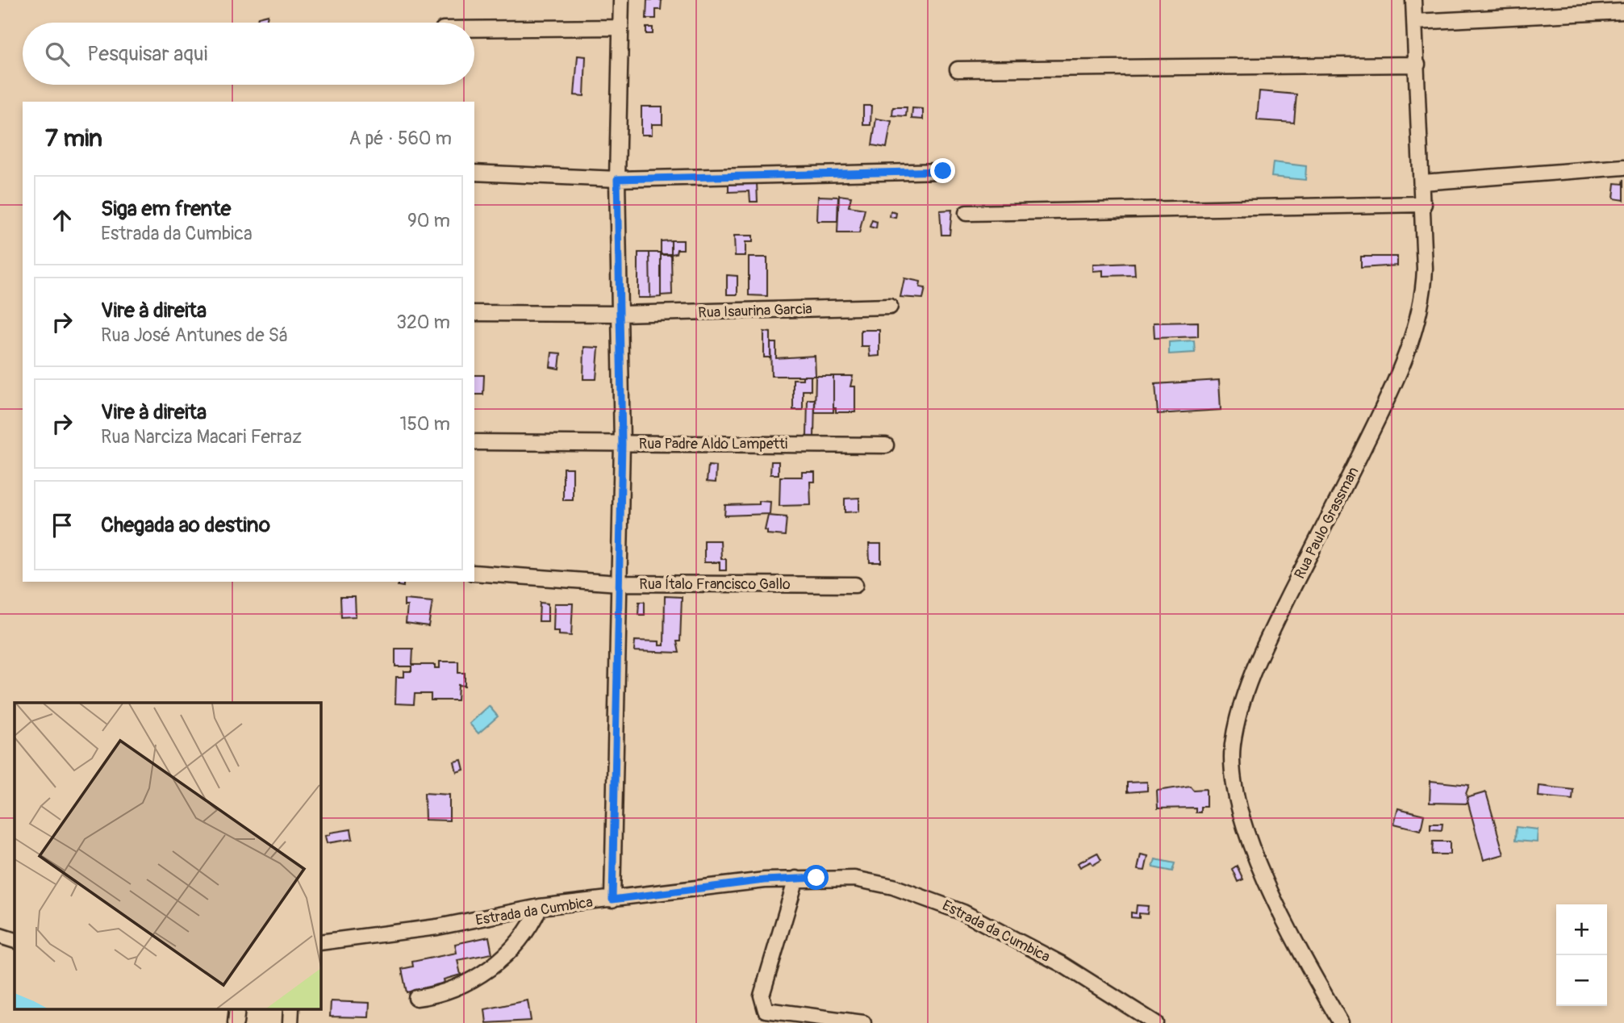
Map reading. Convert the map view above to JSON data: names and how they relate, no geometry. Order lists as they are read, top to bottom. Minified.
{"streets":{"street":["Rua Isaurina Garcia","Rua Padre Aldo Lampetti","Rua Paulo Grassman","Rua Ítalo Francisco Gallo","Estrada da Cumbica"]},"page":{"search":"Pesquisar aqui","heading":["7 min","A pé · 560 m"],"list":[["Siga em frente","Estrada da Cumbica","90 m"],["Vire à direita","Rua José Antunes de Sá","320 m"],["Vire à direita","Rua Narciza Macari Ferraz","150 m"],"Chegada ao destino"],"map_buttons":["+","−"]}}
